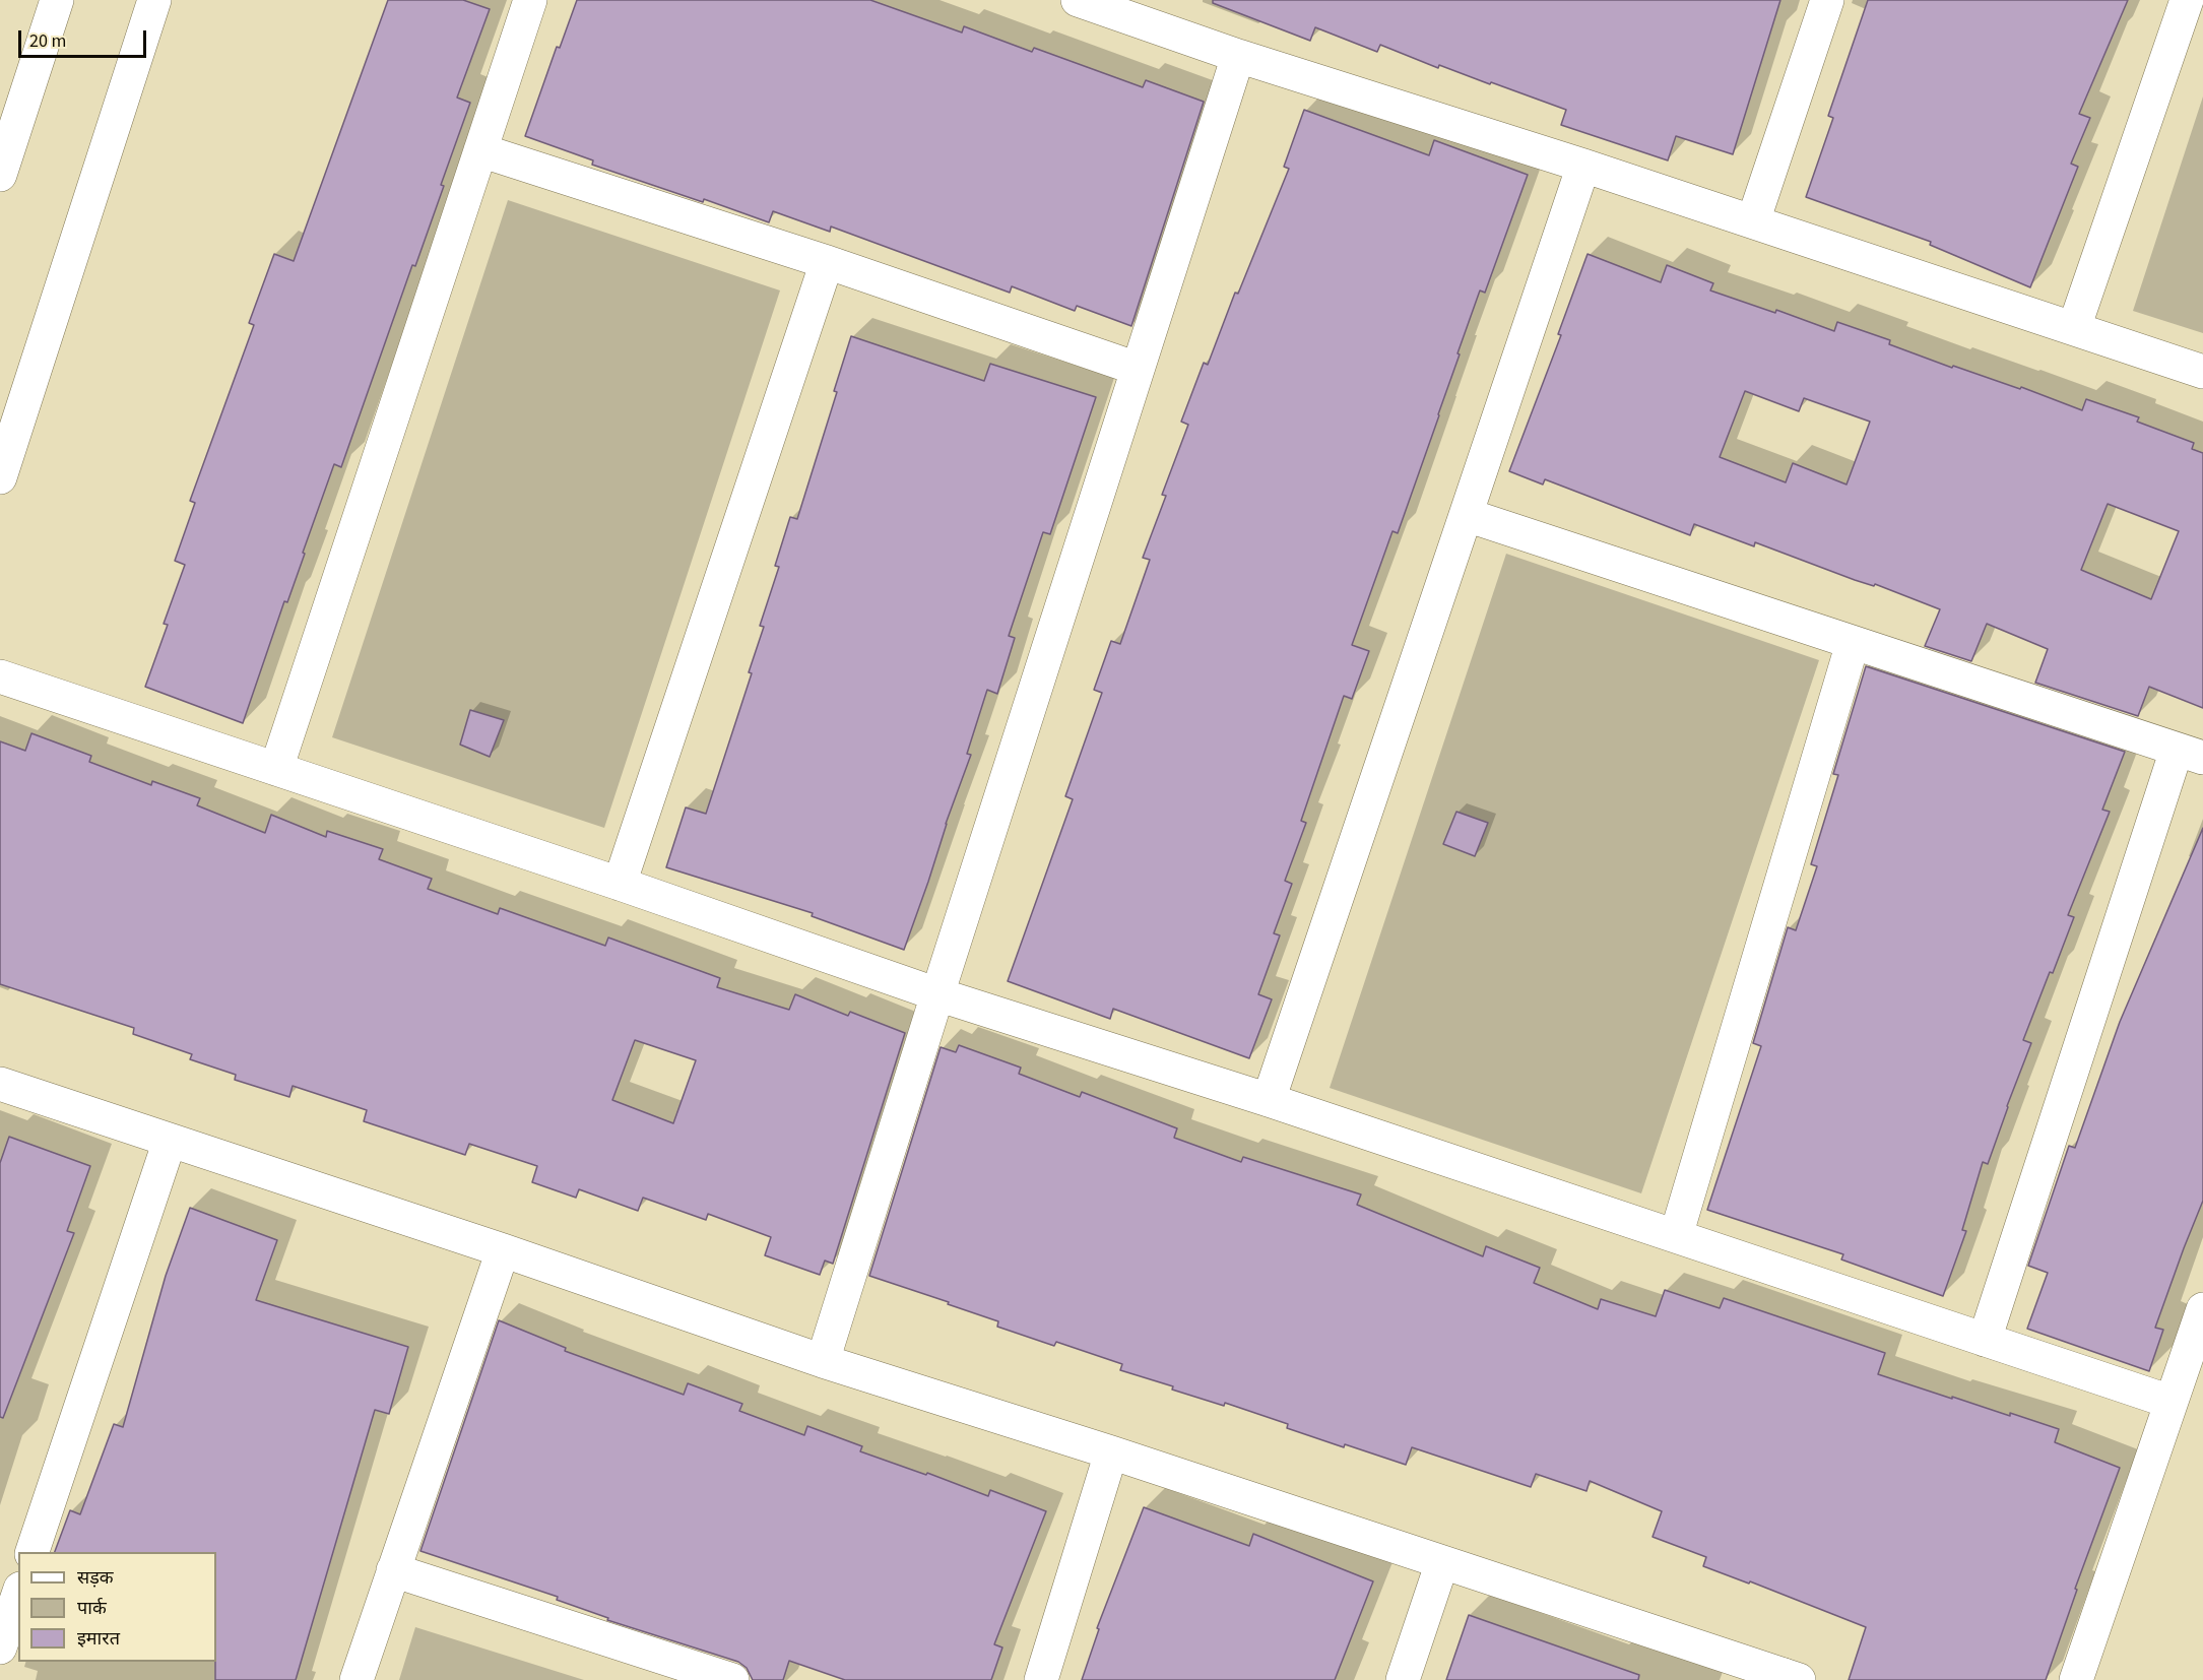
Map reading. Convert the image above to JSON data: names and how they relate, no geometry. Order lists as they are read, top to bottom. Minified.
{"legend":["सड़क","पार्क","इमारत"],"scale_bar":"20 m"}
